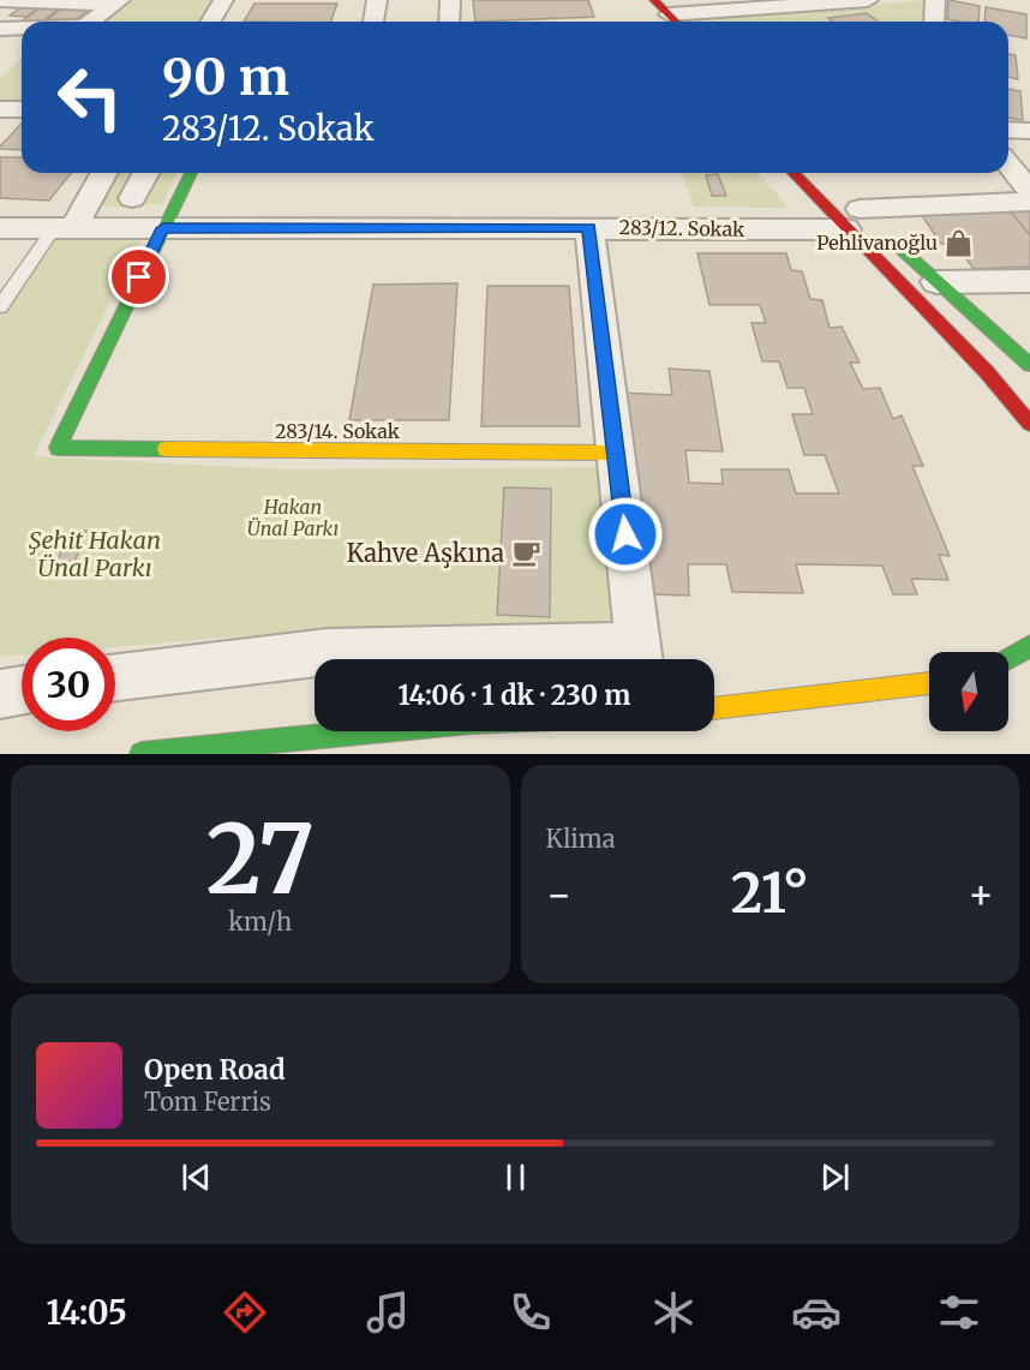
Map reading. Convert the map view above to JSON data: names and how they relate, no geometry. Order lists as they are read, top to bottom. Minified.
{"streets":{"main road":["283/14. Sokak"],"street":["283/12. Sokak"]},"crossings":[["283/12. Sokak","283/14. Sokak"]],"parks":["Hakan Ünal Parkı","Şehit Hakan Ünal Parkı"],"places":{"shop":["Pehlivanoğlu"],"cafe":["Kahve Aşkına"]},"north":"bottom","page":{"turn":["90 m","283/12. Sokak"],"limit":"30","trip":"14:06 · 1 dk · 230 m","tile":[["27","km/h"],"Klima"],"heat":["−","21°","+"],"song":["Open Road","Tom Ferris"],"tabs":"14:05"}}
